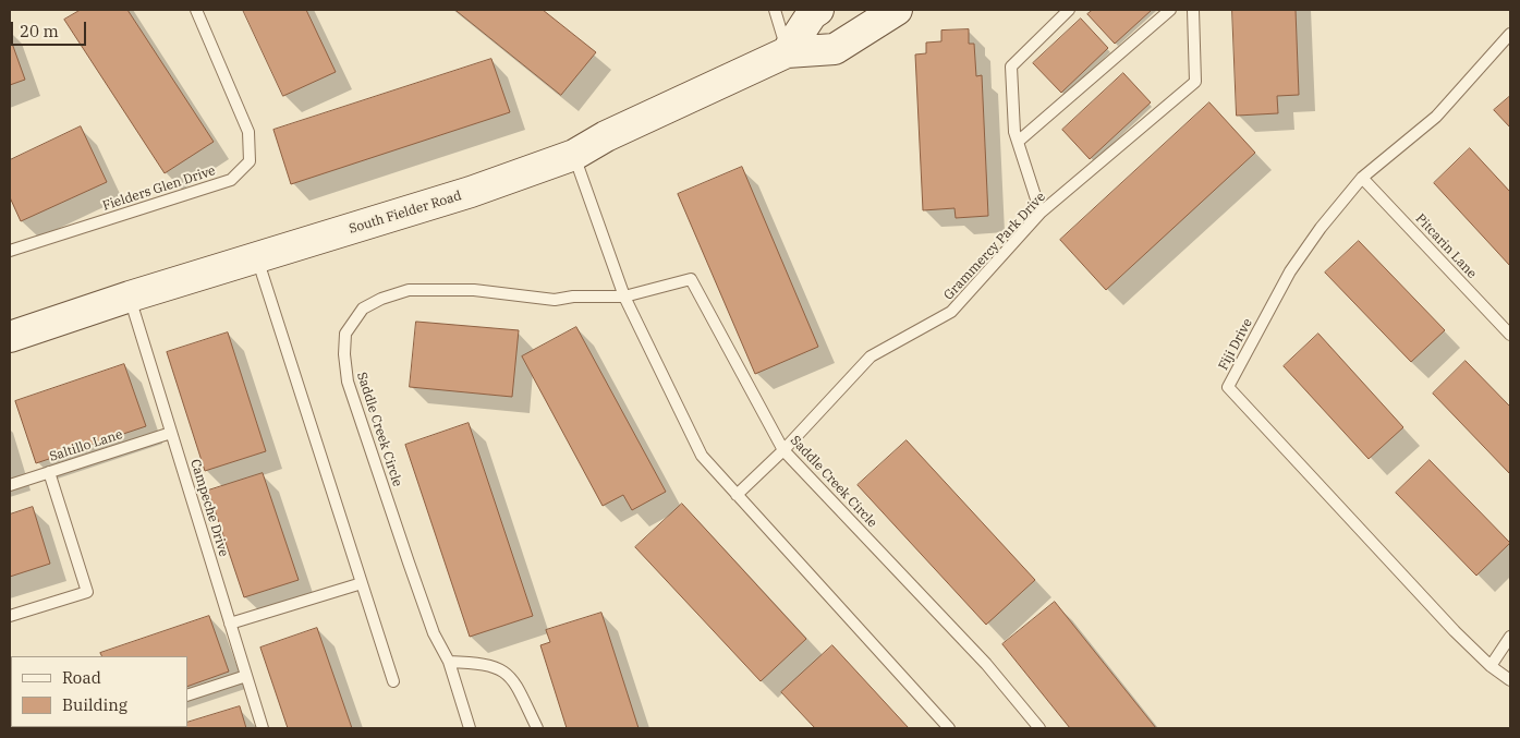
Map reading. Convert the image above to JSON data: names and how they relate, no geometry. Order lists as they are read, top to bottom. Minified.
{"streets":{"street":["South Fielder Road"],"lane":["Fielders Glen Drive","Grammercy Park Drive","Pitcarin Lane","Fiji Drive","Saddle Creek Circle","Saltillo Lane","Campeche Drive"]},"crossings":[["South Fielder Road","Campeche Drive"],["Grammercy Park Drive","Saddle Creek Circle"],["Pitcarin Lane","Fiji Drive"],["Saltillo Lane","Campeche Drive"]],"legend":["Road","Building"],"scale_bar":"20 m"}
